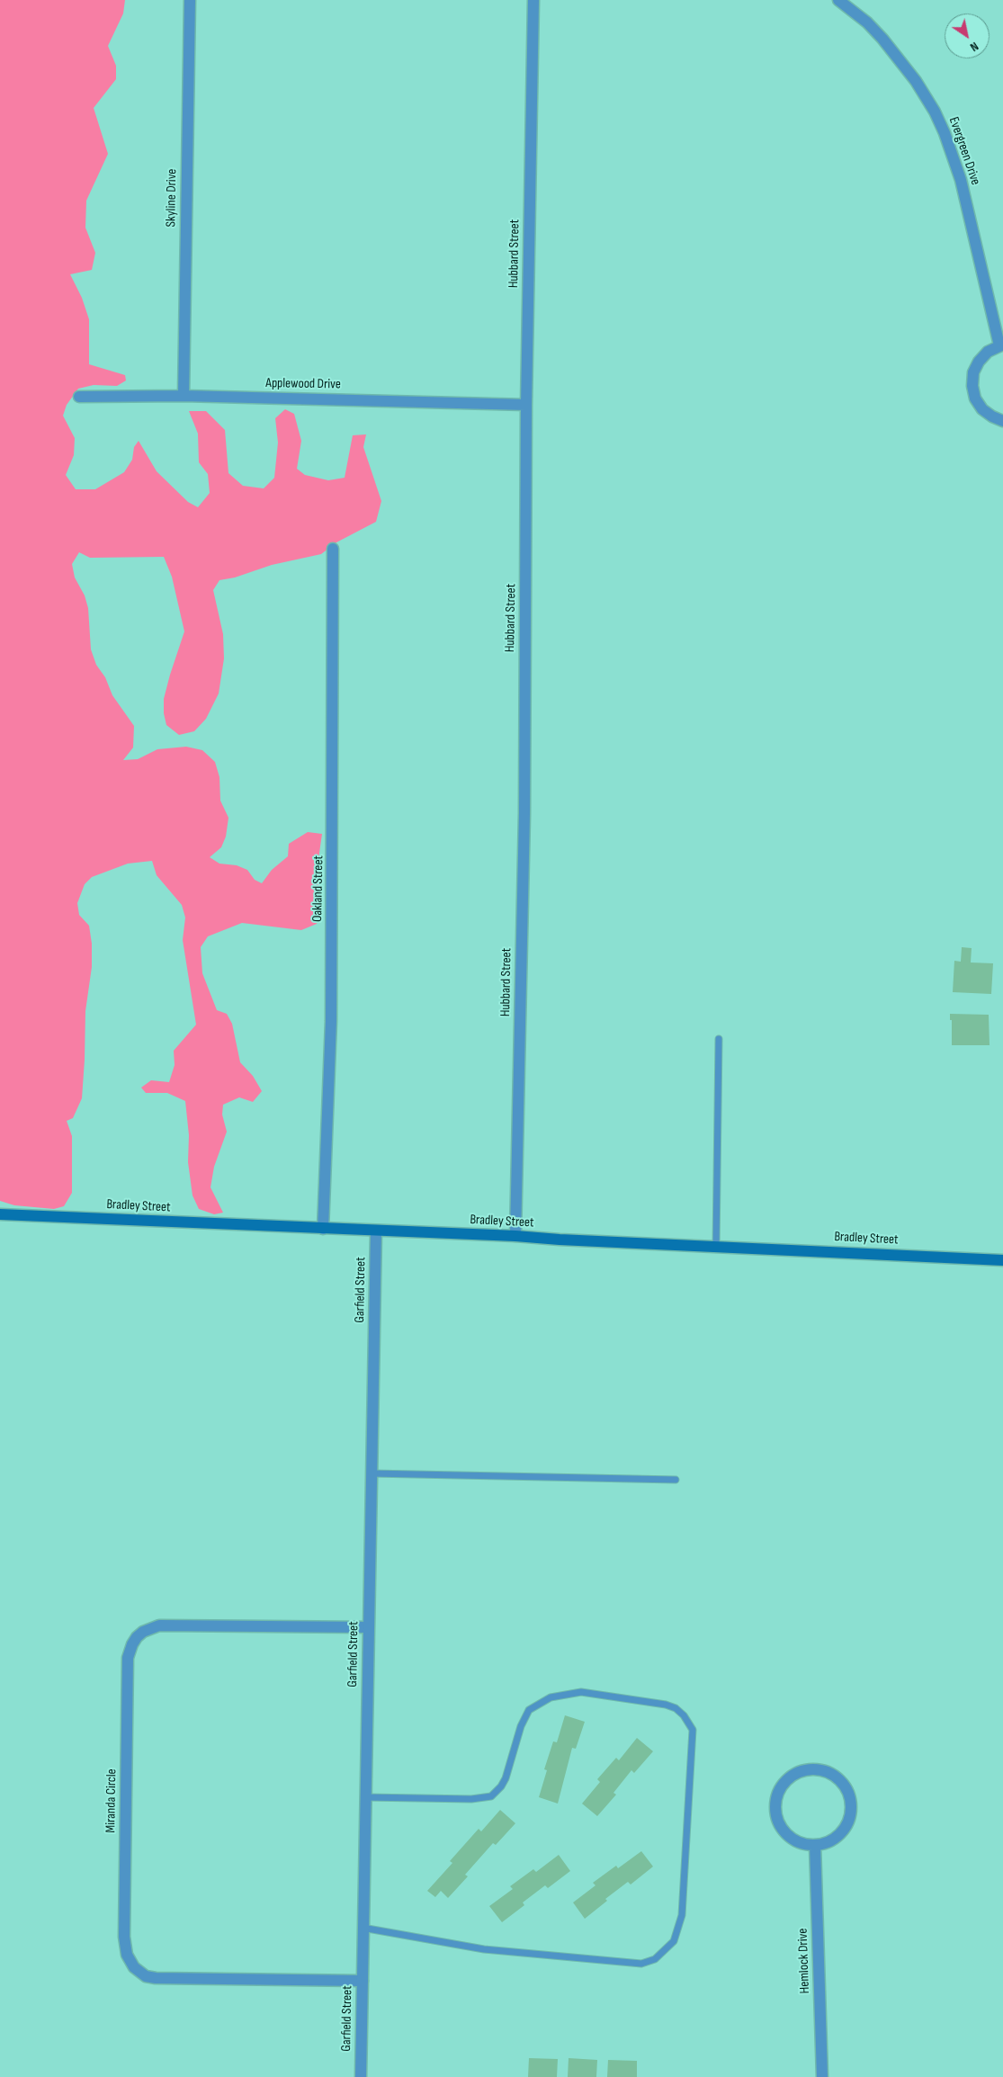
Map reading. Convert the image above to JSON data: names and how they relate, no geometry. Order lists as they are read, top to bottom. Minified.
{"streets":{"main road":["Bradley Street"],"street":["Evergreen Drive","Skyline Drive","Hubbard Street","Applewood Drive","Oakland Street","Garfield Street","Miranda Circle","Hemlock Drive"]},"crossings":[["Skyline Drive","Applewood Drive"],["Hubbard Street","Applewood Drive"],["Hubbard Street","Bradley Street"],["Oakland Street","Bradley Street"],["Bradley Street","Garfield Street"],["Garfield Street","Miranda Circle"]],"north":"bottom right"}
